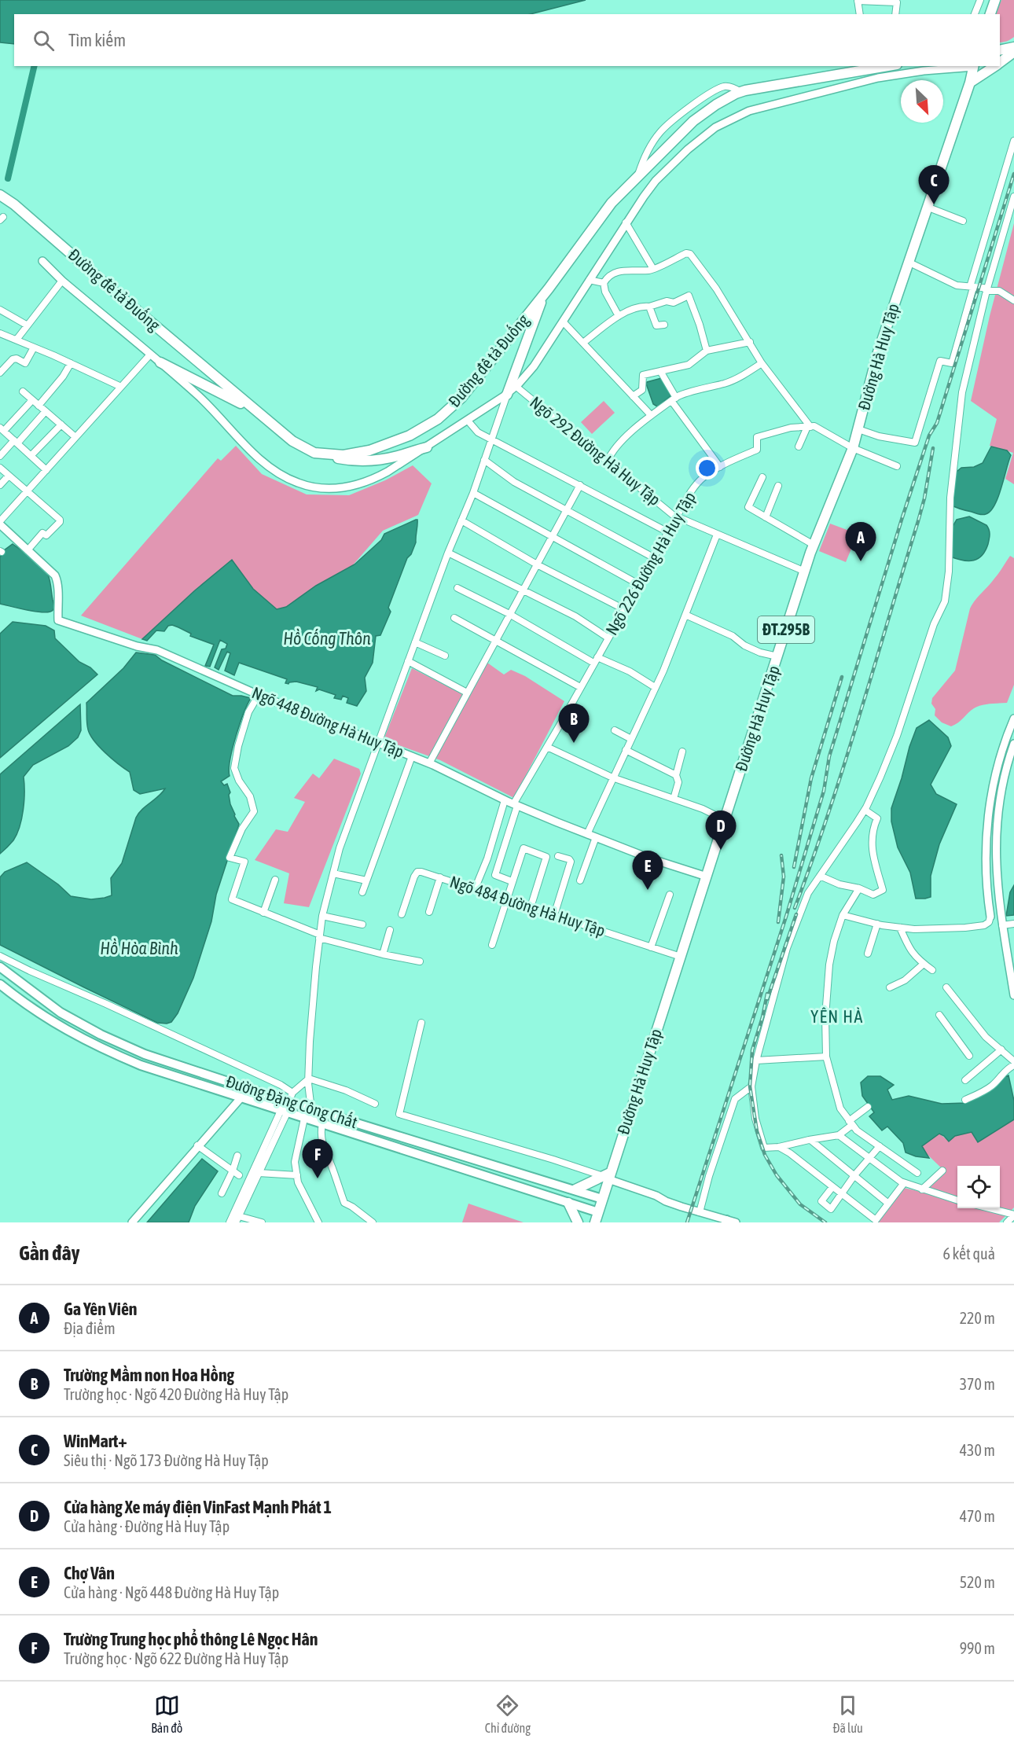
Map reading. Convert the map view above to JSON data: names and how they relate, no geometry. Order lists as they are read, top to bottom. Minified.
{"streets":{"main road":["Đường đê tả Đuống","Đường Hà Huy Tập","ĐT.295B","Đường Đặng Công Chất"],"street":["Ngõ 292 Đường Hà Huy Tập","Ngõ 226 Đường Hà Huy Tập","Ngõ 448 Đường Hà Huy Tập","Ngõ 484 Đường Hà Huy Tập"]},"crossings":[["Đường Hà Huy Tập","Ngõ 292 Đường Hà Huy Tập"],["Đường Hà Huy Tập","Ngõ 226 Đường Hà Huy Tập"],["Đường Hà Huy Tập","Ngõ 448 Đường Hà Huy Tập"],["Đường Hà Huy Tập","Ngõ 484 Đường Hà Huy Tập"],["Đường Hà Huy Tập","Đường Đặng Công Chất"],["Ngõ 292 Đường Hà Huy Tập","Ngõ 226 Đường Hà Huy Tập"],["Ngõ 226 Đường Hà Huy Tập","Ngõ 448 Đường Hà Huy Tập"]],"districts":["YÊN HÀ"],"water":["Hồ Cống Thôn","Hồ Hòa Bình"],"north":"bottom right","page":{"search":"Tìm kiếm","pins":["C","A","B","D","E","F"],"heading":["Gần đây","6 kết quả"],"list":[{"mark":"A","name":"Ga Yên Viên","note":"Địa điểm","value":"220 m"},{"mark":"B","name":"Trường Mầm non Hoa Hồng","note":"Trường học · Ngõ 420 Đường Hà Huy Tập","value":"370 m"},{"mark":"C","name":"WinMart+","note":"Siêu thị · Ngõ 173 Đường Hà Huy Tập","value":"430 m"},{"mark":"D","name":"Cửa hàng Xe máy điện VinFast Mạnh Phát 1","note":"Cửa hàng · Đường Hà Huy Tập","value":"470 m"},{"mark":"E","name":"Chợ Vân","note":"Cửa hàng · Ngõ 448 Đường Hà Huy Tập","value":"520 m"},{"mark":"F","name":"Trường Trung học phổ thông Lê Ngọc Hân","note":"Trường học · Ngõ 622 Đường Hà Huy Tập","value":"990 m"}],"nav":["Bản đồ","Chỉ đường","Đã lưu"]}}
